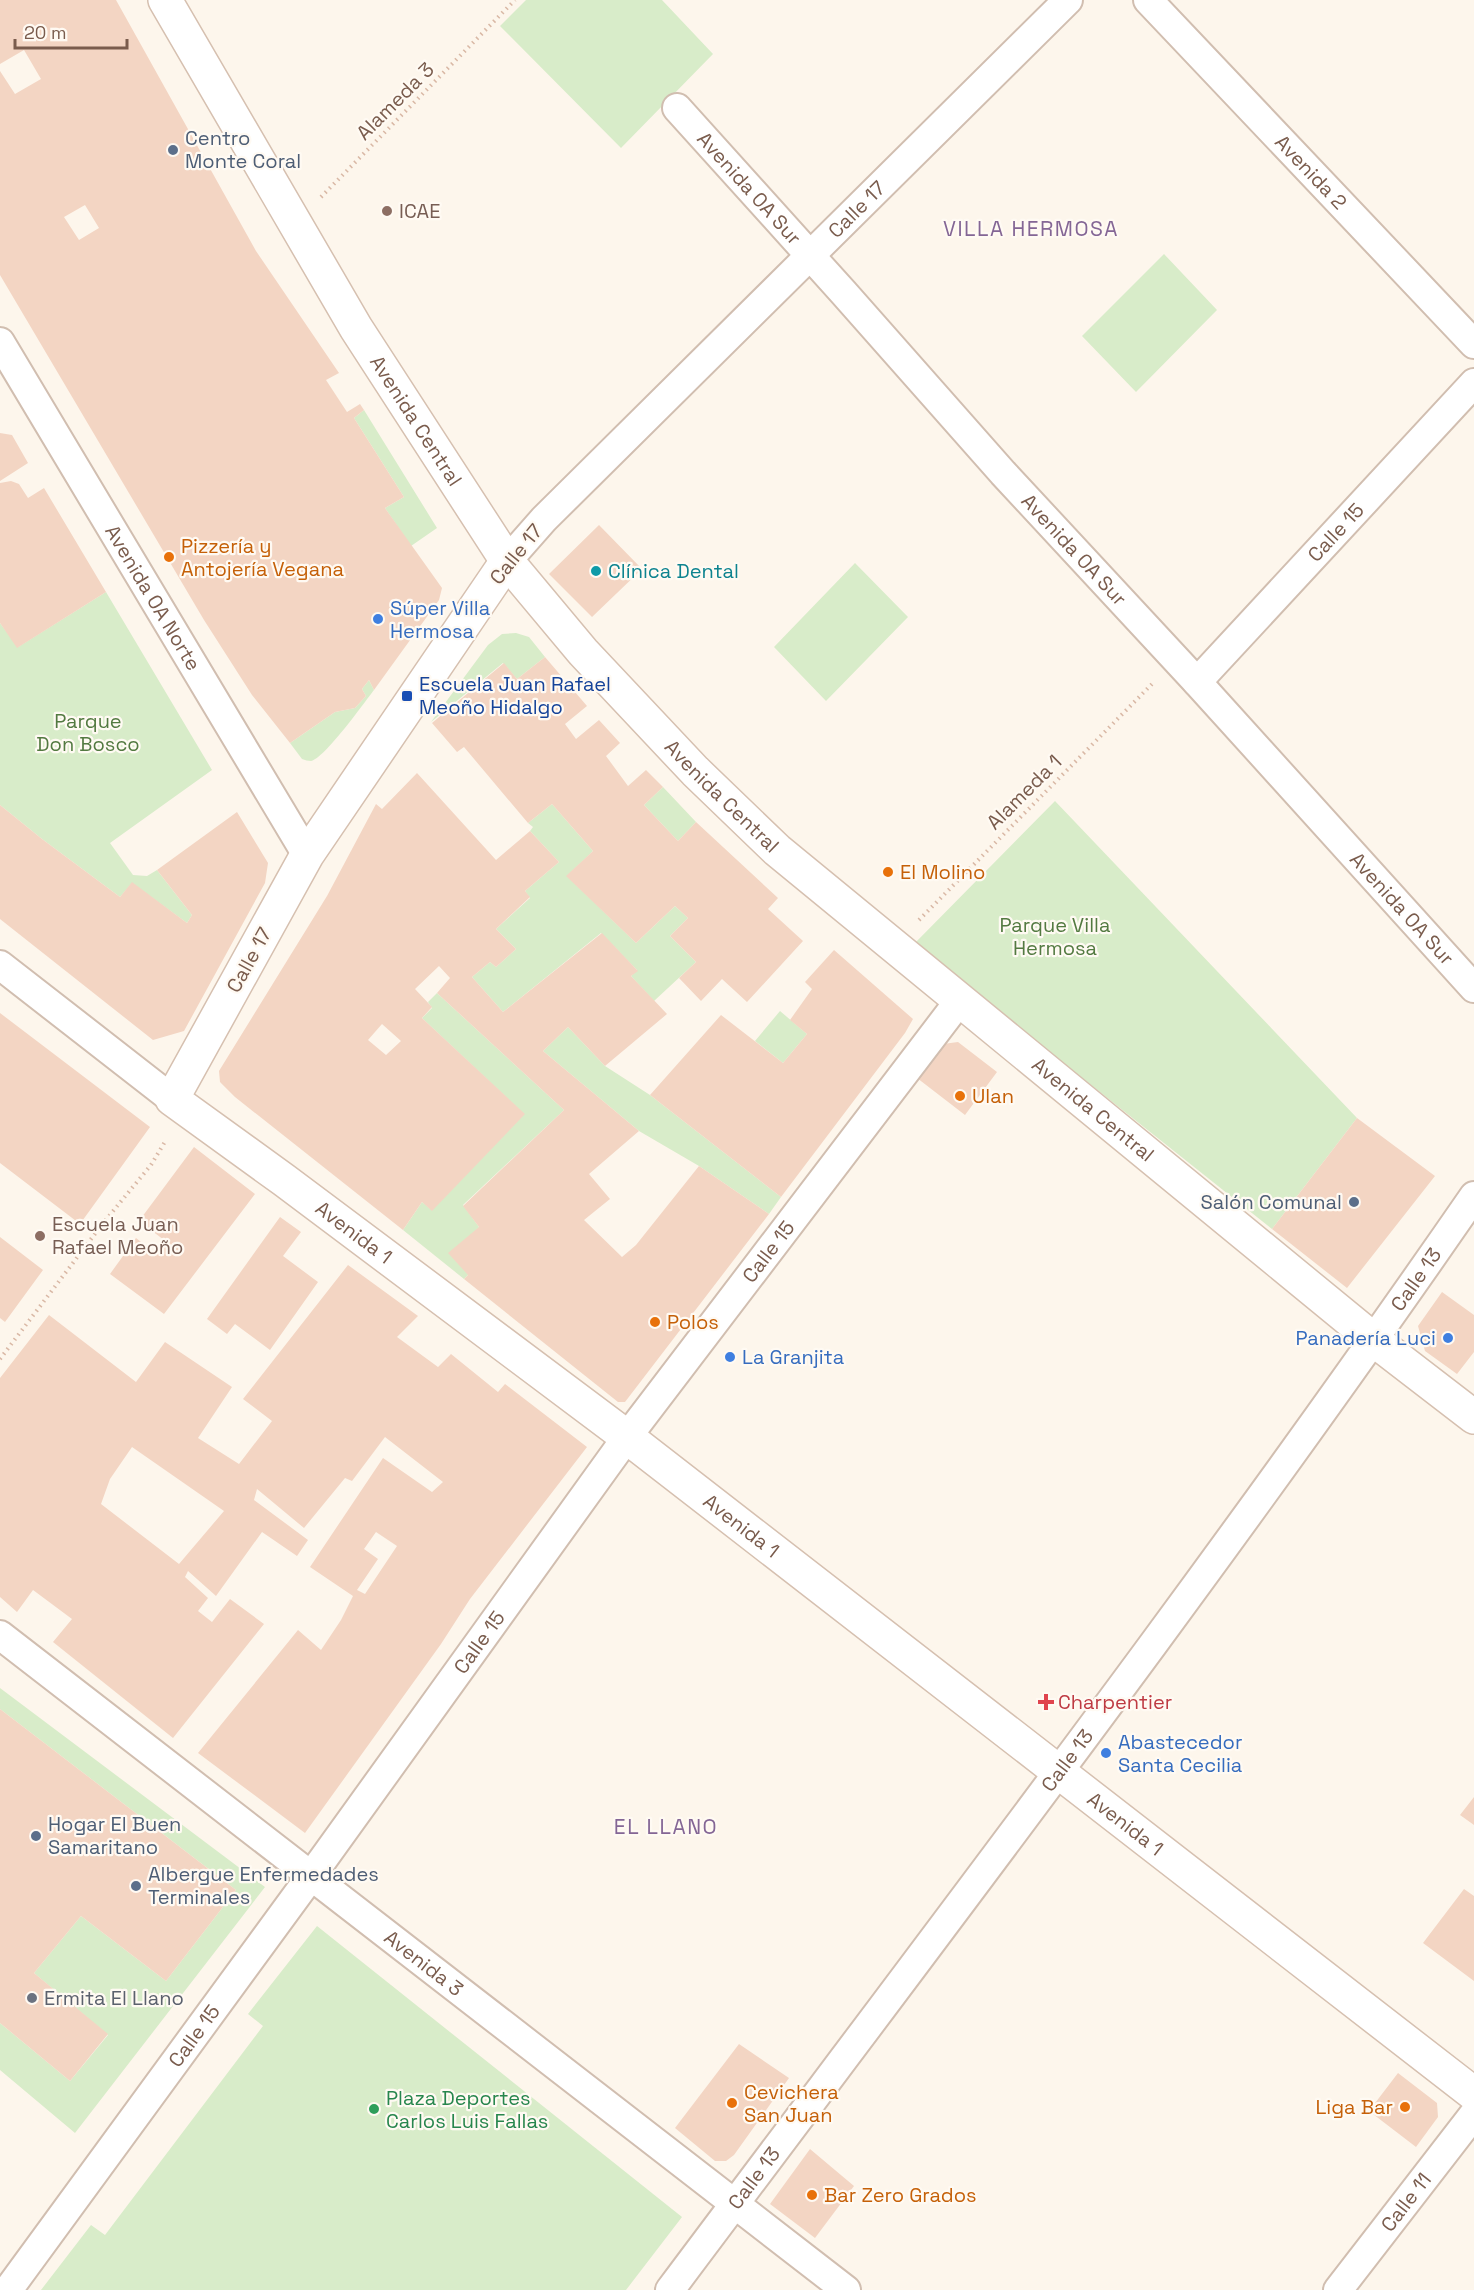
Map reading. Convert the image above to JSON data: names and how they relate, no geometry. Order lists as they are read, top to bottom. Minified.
{"streets":{"main road":["Calle 17","Avenida Central","Avenida 1"],"street":["Avenida 2","Avenida 0A Sur","Calle 15","Avenida 0A Norte","Calle 13","Avenida 3","Calle 11"],"path":["Alameda 3","Alameda 1"]},"crossings":[["Alameda 3","Avenida Central"],["Avenida 0A Sur","Calle 17"],["Avenida 0A Sur","Calle 15"],["Avenida 0A Sur","Alameda 1"],["Calle 17","Avenida Central"],["Calle 17","Avenida 0A Norte"],["Calle 17","Avenida 1"],["Avenida Central","Calle 15"],["Avenida Central","Alameda 1"],["Avenida Central","Calle 13"],["Calle 15","Avenida 1"],["Calle 15","Avenida 3"],["Avenida 1","Calle 13"],["Calle 13","Avenida 3"]],"districts":["VILLA HERMOSA","EL LLANO"],"parks":["Parque Don Bosco","Parque Villa Hermosa"],"places":{"other":["Centro Monte Coral","ICAE","Pizzería y Antojería Vegana","Clínica Dental","Súper Villa Hermosa","El Molino","Ulan","Salón Comunal","Escuela Juan Rafael Meoño","Polos","Panadería Luci","La Granjita","Abastecedor Santa Cecilia","Hogar El Buen Samaritano","Albergue Enfermedades Terminales","Ermita El Llano","Cevichera San Juan","Liga Bar","Plaza Deportes Carlos Luis Fallas","Bar Zero Grados"],"transit":["Escuela Juan Rafael Meoño Hidalgo"],"health":["Charpentier"]},"scale_bar":"20 m"}
